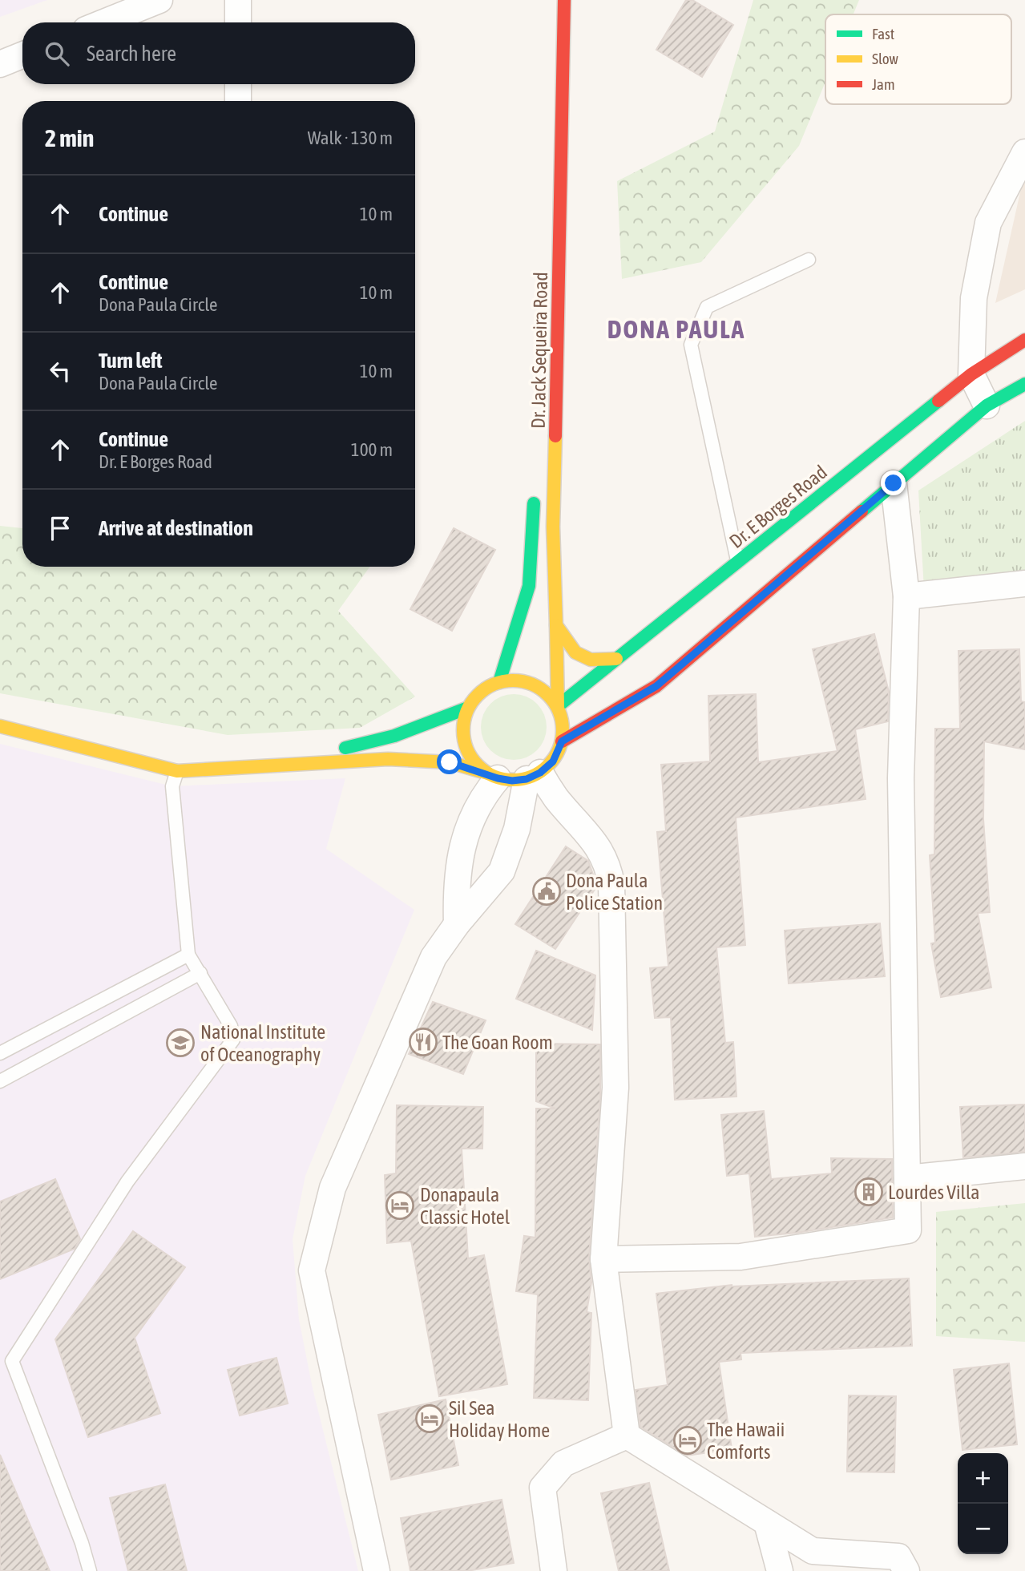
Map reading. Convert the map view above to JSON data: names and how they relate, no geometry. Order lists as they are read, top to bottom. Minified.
{"streets":{"main road":["Dr. Jack Sequeira Road","Dr. E Borges Road"]},"crossings":[["Dr. Jack Sequeira Road","Dr. E Borges Road"]],"districts":["DONA PAULA"],"places":{"public building":["Dona Paula Police Station"],"restaurant":["The Goan Room"],"school or university":["National Institute of Oceanography"],"building":["Lourdes Villa"],"hotel":["Donapaula Classic Hotel","Sil Sea Holiday Home","The Hawaii Comforts"]},"legend":["Fast","Slow","Jam"],"page":{"search":"Search here","heading":["2 min","Walk · 130 m"],"list":[["Continue","10 m"],["Continue","Dona Paula Circle","10 m"],["Turn left","Dona Paula Circle","10 m"],["Continue","Dr. E Borges Road","100 m"],"Arrive at destination"],"map_buttons":["+","−"]}}
